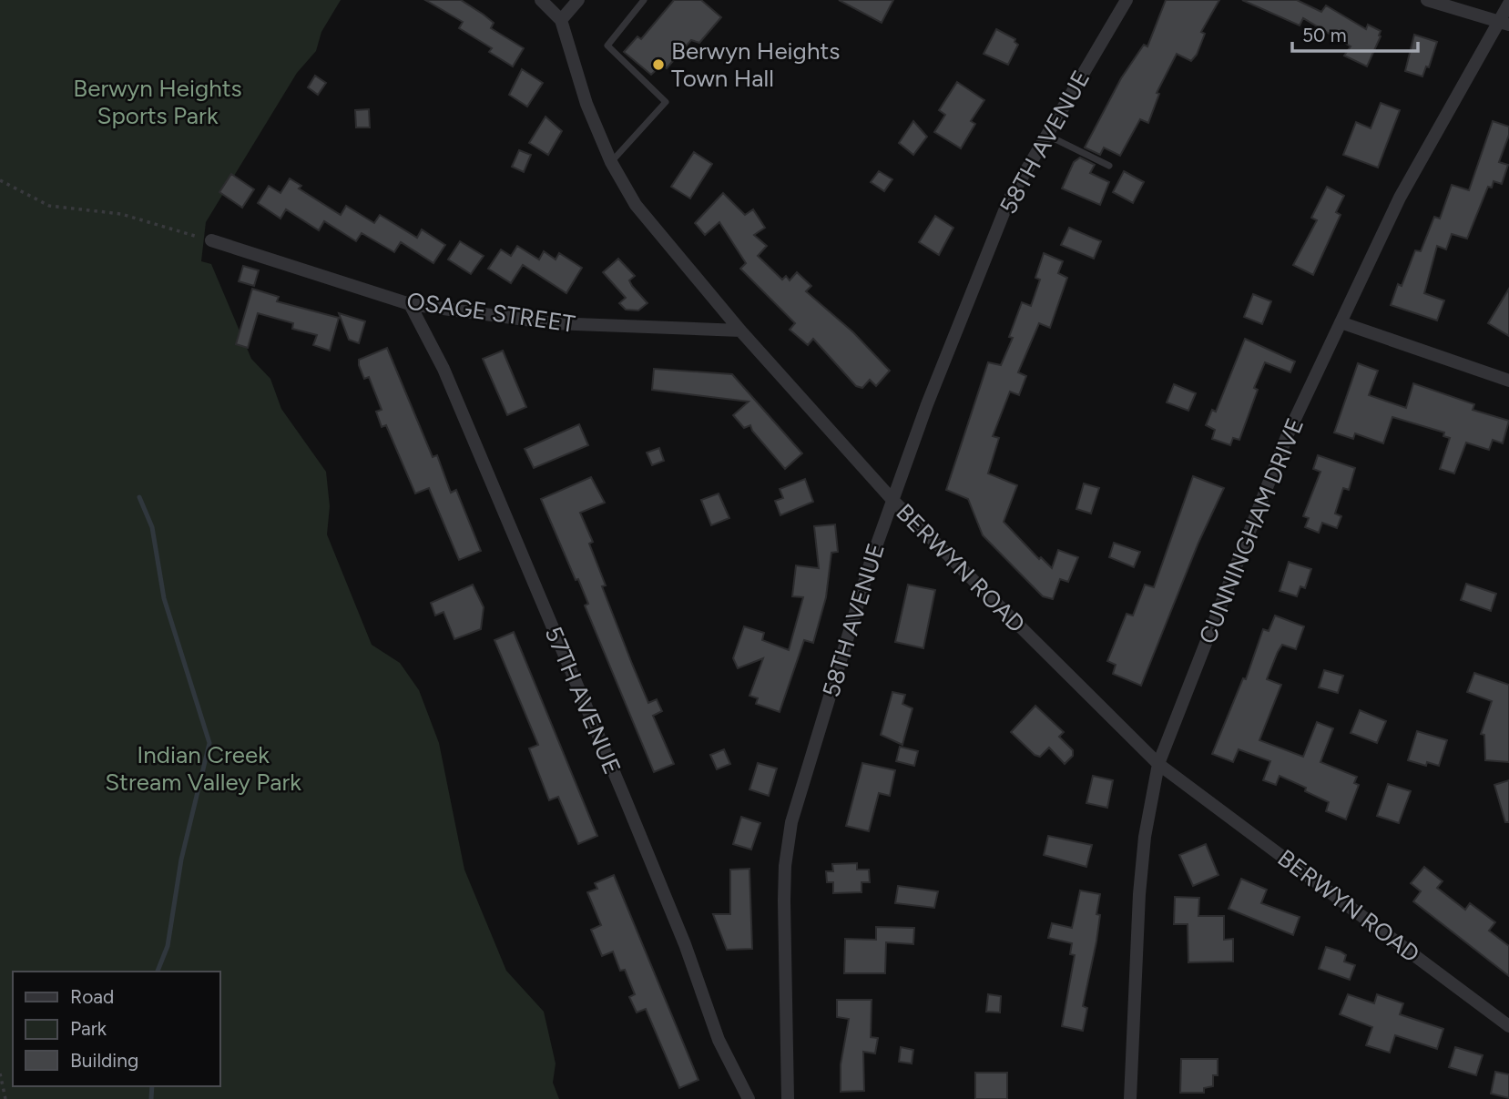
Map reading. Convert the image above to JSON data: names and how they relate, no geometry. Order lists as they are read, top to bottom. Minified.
{"streets":{"street":["58TH AVENUE","OSAGE STREET","CUNNINGHAM DRIVE","BERWYN ROAD","57TH AVENUE"]},"crossings":[["58TH AVENUE","BERWYN ROAD"],["OSAGE STREET","BERWYN ROAD"],["OSAGE STREET","57TH AVENUE"],["CUNNINGHAM DRIVE","BERWYN ROAD"]],"parks":["Berwyn Heights Sports Park","Indian Creek Stream Valley Park"],"places":["Berwyn Heights Town Hall"],"legend":["Road","Park","Building"],"scale_bar":"50 m"}
